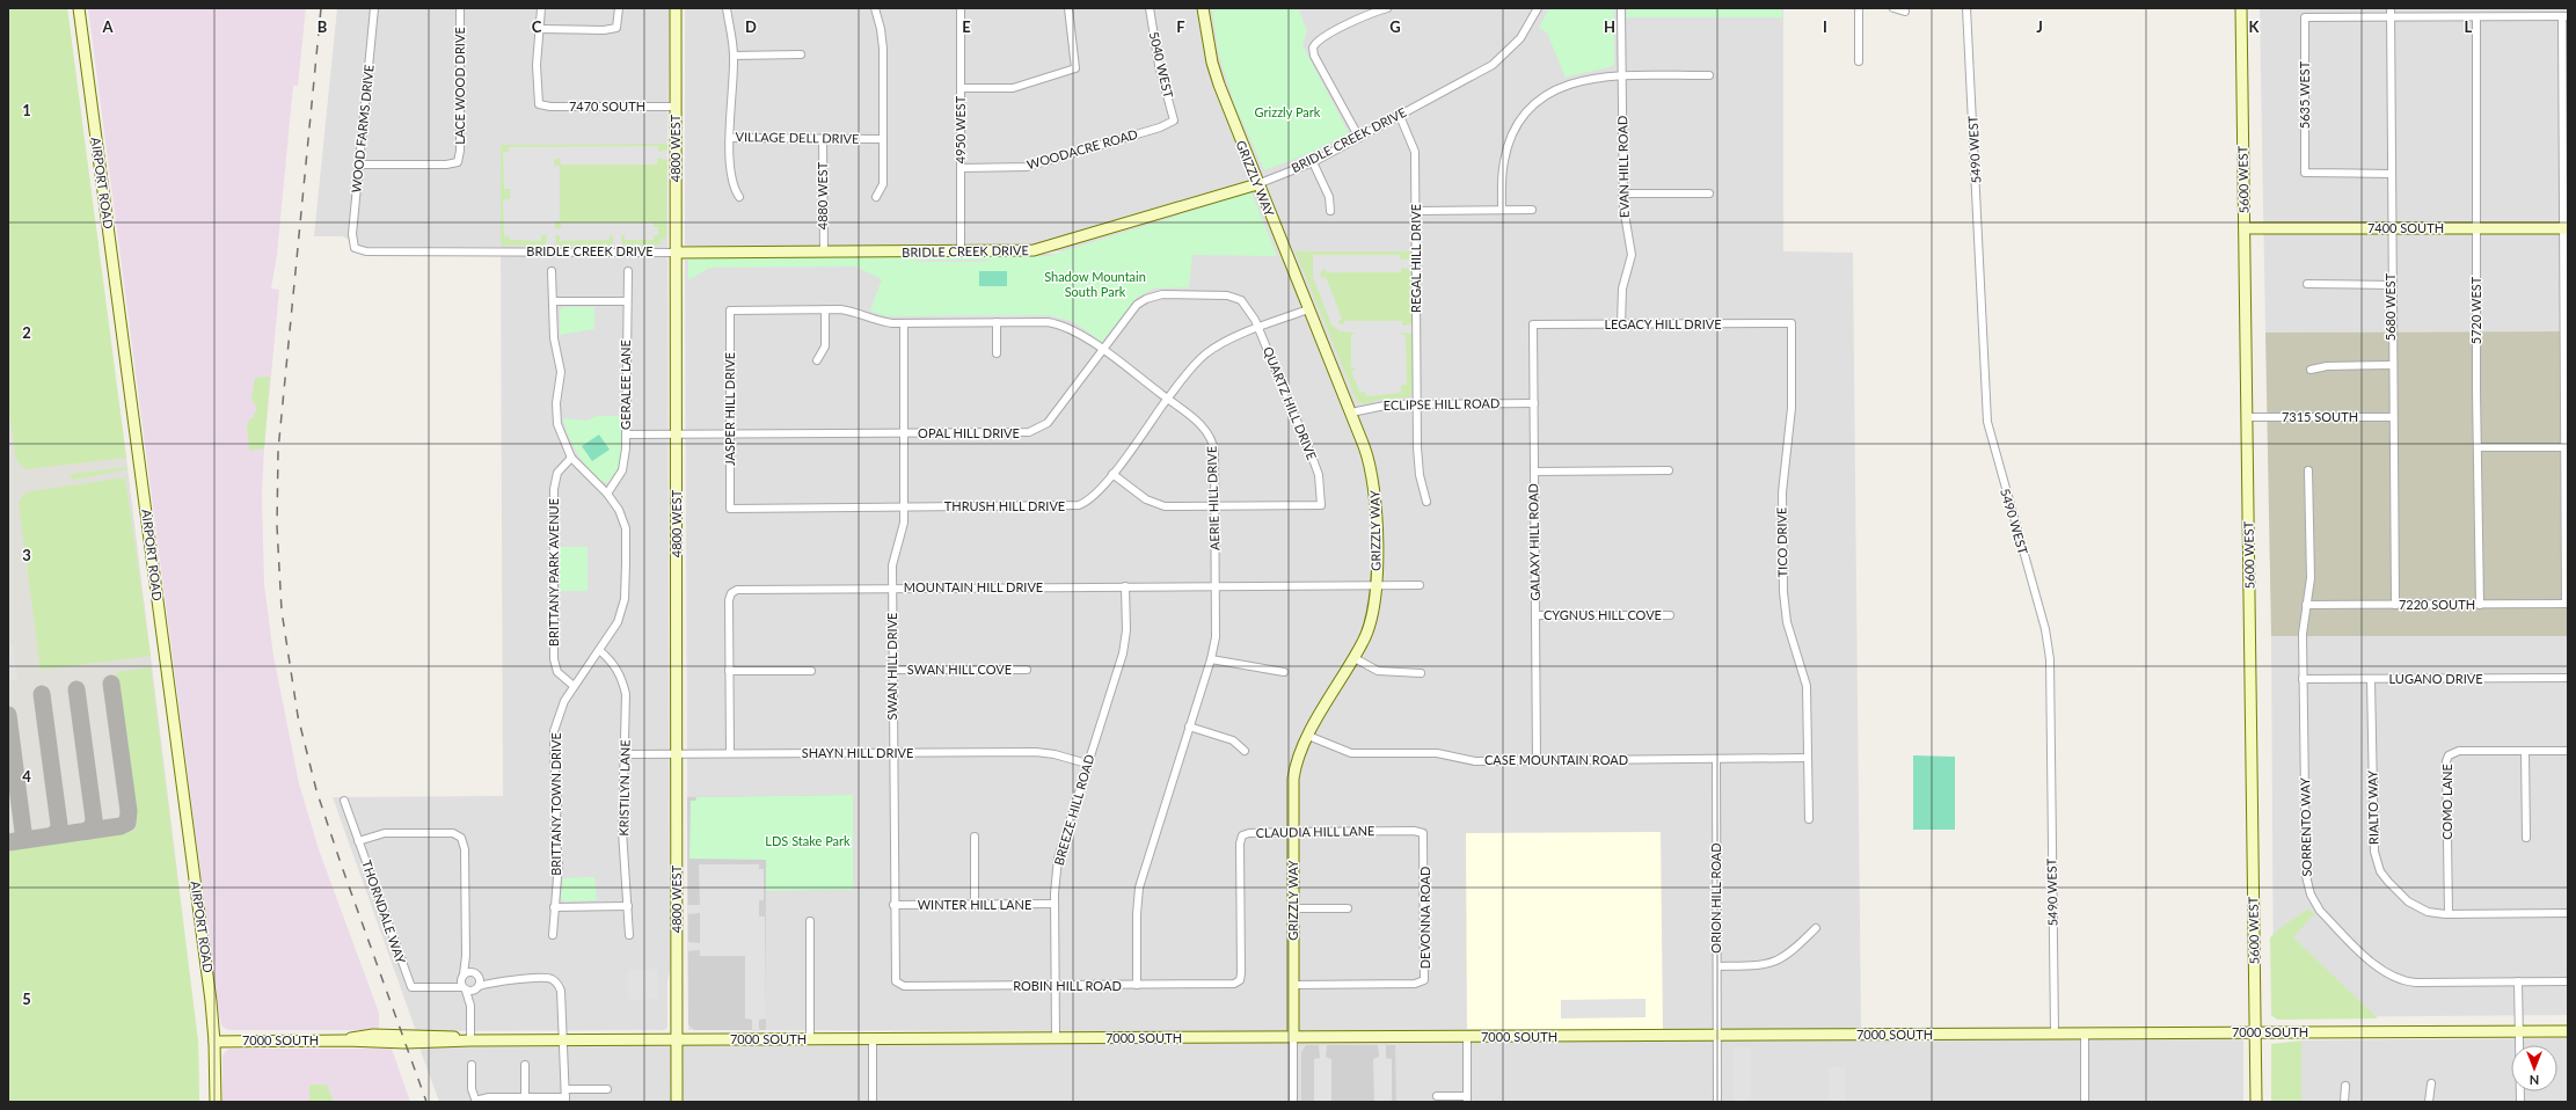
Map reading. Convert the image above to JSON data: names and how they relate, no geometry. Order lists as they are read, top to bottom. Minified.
{"streets":{"street":["5040 WEST","LACE WOOD DRIVE","5635 WEST","7470 SOUTH","WOOD FARMS DRIVE","4950 WEST","VILLAGE DELL DRIVE","BRIDLE CREEK DRIVE","4800 WEST","WOODACRE ROAD","5490 WEST","EVAN HILL ROAD","GRIZZLY WAY","5600 WEST","AIRPORT ROAD","4880 WEST","7400 SOUTH","REGAL HILL DRIVE","5680 WEST","5720 WEST","LEGACY HILL DRIVE","GERALEE LANE","QUARTZ HILL DRIVE","ECLIPSE HILL ROAD","JASPER HILL DRIVE","7315 SOUTH","OPAL HILL DRIVE","AERIE HILL DRIVE","THRUSH HILL DRIVE","GALAXY HILL ROAD","TICO DRIVE","BRITTANY PARK AVENUE","MOUNTAIN HILL DRIVE","7220 SOUTH","CYGNUS HILL COVE","SWAN HILL DRIVE","SWAN HILL COVE","LUGANO DRIVE","SHAYN HILL DRIVE","CASE MOUNTAIN ROAD","KRISTILYN LANE","COMO LANE","BRITTANY TOWN DRIVE","RIALTO WAY","BREEZE HILL ROAD","SORRENTO WAY","CLAUDIA HILL LANE","ORION HILL ROAD","WINTER HILL LANE","THORNDALE WAY","DEVONNA ROAD","ROBIN HILL ROAD","7000 SOUTH"]},"crossings":[["5040 WEST","WOODACRE ROAD"],["LACE WOOD DRIVE","WOOD FARMS DRIVE"],["5635 WEST","5680 WEST"],["7470 SOUTH","4800 WEST"],["WOOD FARMS DRIVE","BRIDLE CREEK DRIVE"],["4950 WEST","BRIDLE CREEK DRIVE"],["4950 WEST","WOODACRE ROAD"],["VILLAGE DELL DRIVE","4880 WEST"],["BRIDLE CREEK DRIVE","4800 WEST"],["BRIDLE CREEK DRIVE","GRIZZLY WAY"],["BRIDLE CREEK DRIVE","4880 WEST"],["BRIDLE CREEK DRIVE","REGAL HILL DRIVE"],["4800 WEST","OPAL HILL DRIVE"],["4800 WEST","SHAYN HILL DRIVE"],["4800 WEST","7000 SOUTH"],["5490 WEST","7000 SOUTH"],["EVAN HILL ROAD","LEGACY HILL DRIVE"],["GRIZZLY WAY","ECLIPSE HILL ROAD"],["GRIZZLY WAY","THRUSH HILL DRIVE"],["GRIZZLY WAY","MOUNTAIN HILL DRIVE"],["GRIZZLY WAY","CASE MOUNTAIN ROAD"],["GRIZZLY WAY","CLAUDIA HILL LANE"],["GRIZZLY WAY","DEVONNA ROAD"],["GRIZZLY WAY","7000 SOUTH"],["5600 WEST","7400 SOUTH"],["5600 WEST","7315 SOUTH"],["5600 WEST","7000 SOUTH"],["AIRPORT ROAD","7000 SOUTH"],["7400 SOUTH","5680 WEST"],["7400 SOUTH","5720 WEST"],["REGAL HILL DRIVE","ECLIPSE HILL ROAD"],["5680 WEST","7315 SOUTH"],["5680 WEST","7220 SOUTH"],["5720 WEST","7220 SOUTH"],["LEGACY HILL DRIVE","GALAXY HILL ROAD"],["LEGACY HILL DRIVE","TICO DRIVE"],["GERALEE LANE","OPAL HILL DRIVE"],["GERALEE LANE","BRITTANY TOWN DRIVE"],["QUARTZ HILL DRIVE","OPAL HILL DRIVE"],["QUARTZ HILL DRIVE","AERIE HILL DRIVE"],["QUARTZ HILL DRIVE","THRUSH HILL DRIVE"],["ECLIPSE HILL ROAD","GALAXY HILL ROAD"],["JASPER HILL DRIVE","OPAL HILL DRIVE"],["JASPER HILL DRIVE","AERIE HILL DRIVE"],["JASPER HILL DRIVE","THRUSH HILL DRIVE"],["OPAL HILL DRIVE","AERIE HILL DRIVE"],["OPAL HILL DRIVE","SWAN HILL DRIVE"],["AERIE HILL DRIVE","THRUSH HILL DRIVE"],["AERIE HILL DRIVE","MOUNTAIN HILL DRIVE"],["AERIE HILL DRIVE","SWAN HILL DRIVE"],["AERIE HILL DRIVE","ROBIN HILL ROAD"],["THRUSH HILL DRIVE","SWAN HILL DRIVE"],["GALAXY HILL ROAD","CYGNUS HILL COVE"],["GALAXY HILL ROAD","CASE MOUNTAIN ROAD"],["TICO DRIVE","CASE MOUNTAIN ROAD"],["BRITTANY PARK AVENUE","BRITTANY TOWN DRIVE"],["MOUNTAIN HILL DRIVE","SWAN HILL DRIVE"],["MOUNTAIN HILL DRIVE","SHAYN HILL DRIVE"],["MOUNTAIN HILL DRIVE","BREEZE HILL ROAD"],["7220 SOUTH","SORRENTO WAY"],["SWAN HILL DRIVE","SWAN HILL COVE"],["SWAN HILL DRIVE","SHAYN HILL DRIVE"],["SWAN HILL DRIVE","WINTER HILL LANE"],["SWAN HILL DRIVE","ROBIN HILL ROAD"],["LUGANO DRIVE","RIALTO WAY"],["LUGANO DRIVE","SORRENTO WAY"],["SHAYN HILL DRIVE","KRISTILYN LANE"],["SHAYN HILL DRIVE","BREEZE HILL ROAD"],["CASE MOUNTAIN ROAD","ORION HILL ROAD"],["KRISTILYN LANE","BRITTANY TOWN DRIVE"],["COMO LANE","RIALTO WAY"],["BREEZE HILL ROAD","WINTER HILL LANE"],["BREEZE HILL ROAD","ROBIN HILL ROAD"],["BREEZE HILL ROAD","7000 SOUTH"],["CLAUDIA HILL LANE","DEVONNA ROAD"],["CLAUDIA HILL LANE","ROBIN HILL ROAD"],["ORION HILL ROAD","7000 SOUTH"]],"parks":["Grizzly Park","Shadow Mountain South Park","LDS Stake Park"],"north":"bottom","grid":{"columns":["A","B","C","D","E","F","G","H","I","J","K","L"],"rows":["1","2","3","4","5"]}}
